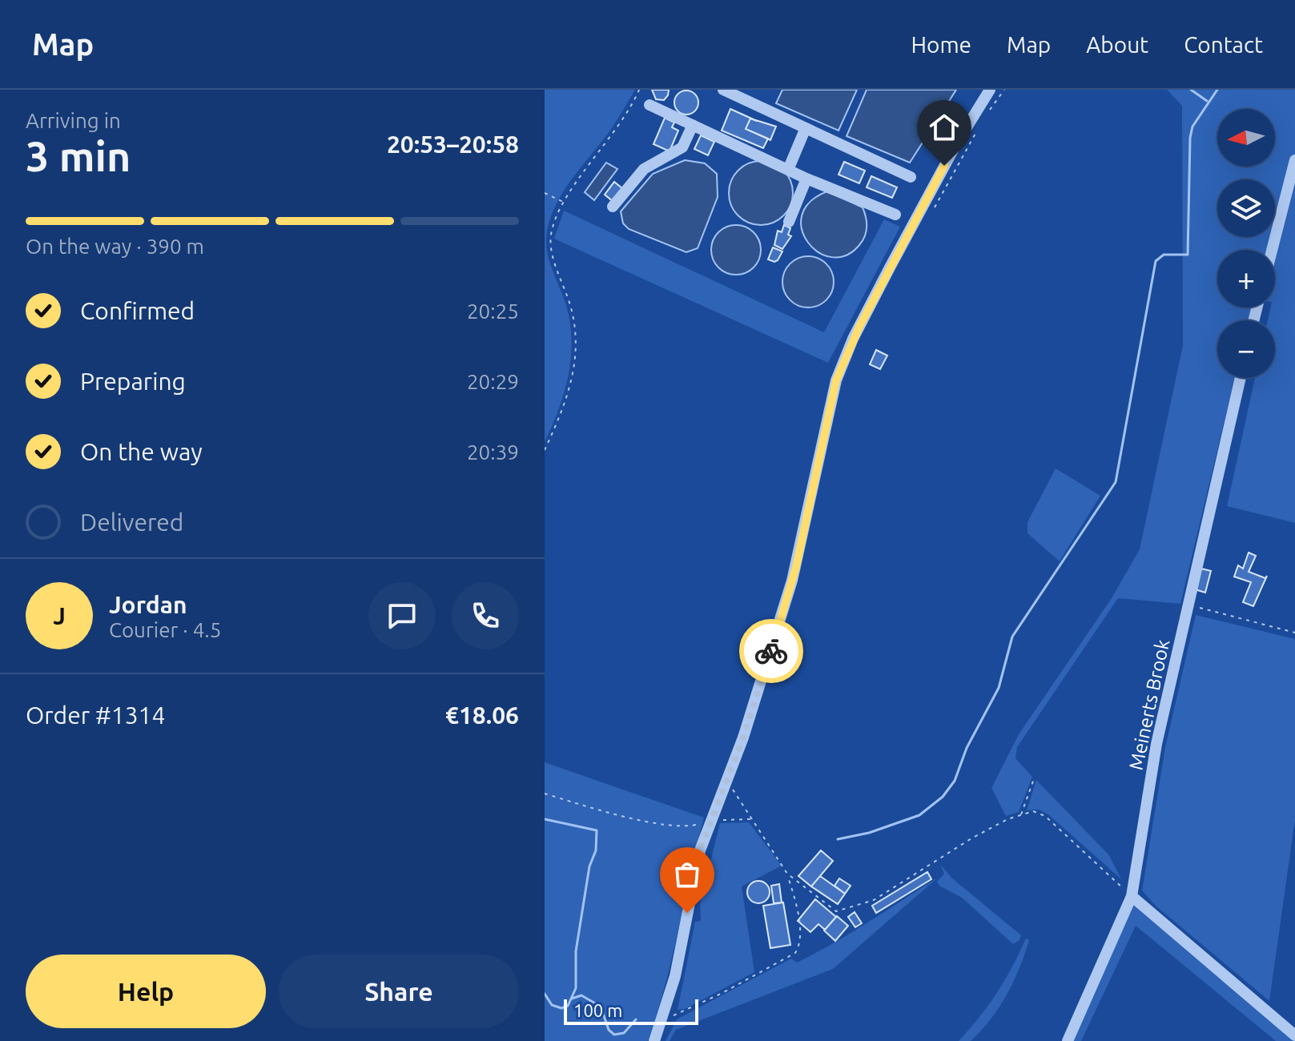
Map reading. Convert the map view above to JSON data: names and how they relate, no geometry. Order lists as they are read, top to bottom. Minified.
{"streets":{"street":["Meinerts Brook"]},"scale_bar":"100 m","north":"left","page":{"header":"Map","nav":["Home","Map","About","Contact"],"heading":["3 min","Arriving in","20:53–20:58"],"panel":["Jordan","Courier · 4.5","Order #1314","€18.06"],"map_buttons":["+","−"],"bar":"On the way · 390 m","list":[["Confirmed","20:25"],["Preparing","20:29"],["On the way","20:39"],"Delivered"],"round":"J","buttons":["Help","Share"],"scale":"100 m"}}
